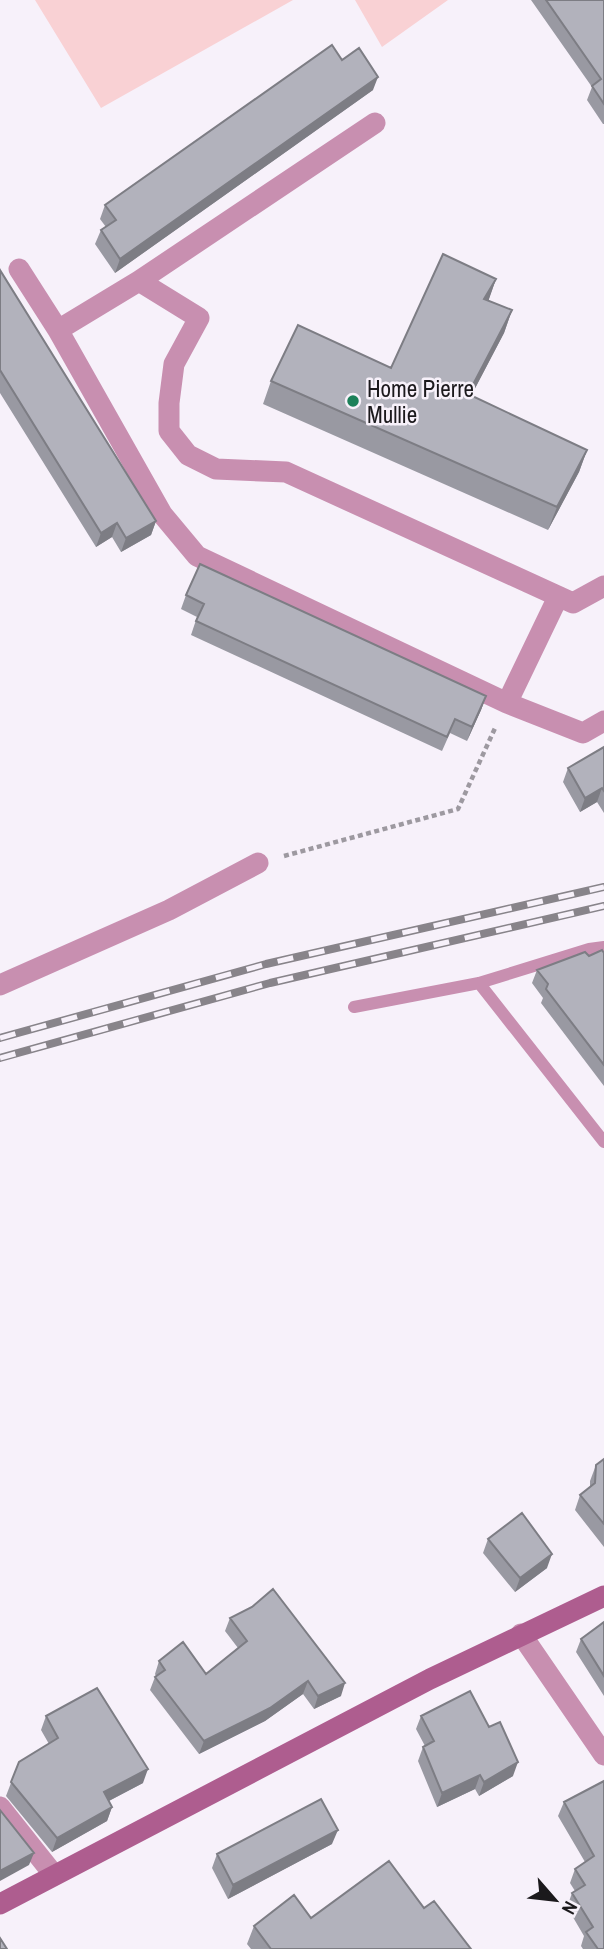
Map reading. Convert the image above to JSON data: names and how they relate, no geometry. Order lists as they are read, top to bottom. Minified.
{"places":["Home Pierre Mullie"],"north":"bottom right"}
